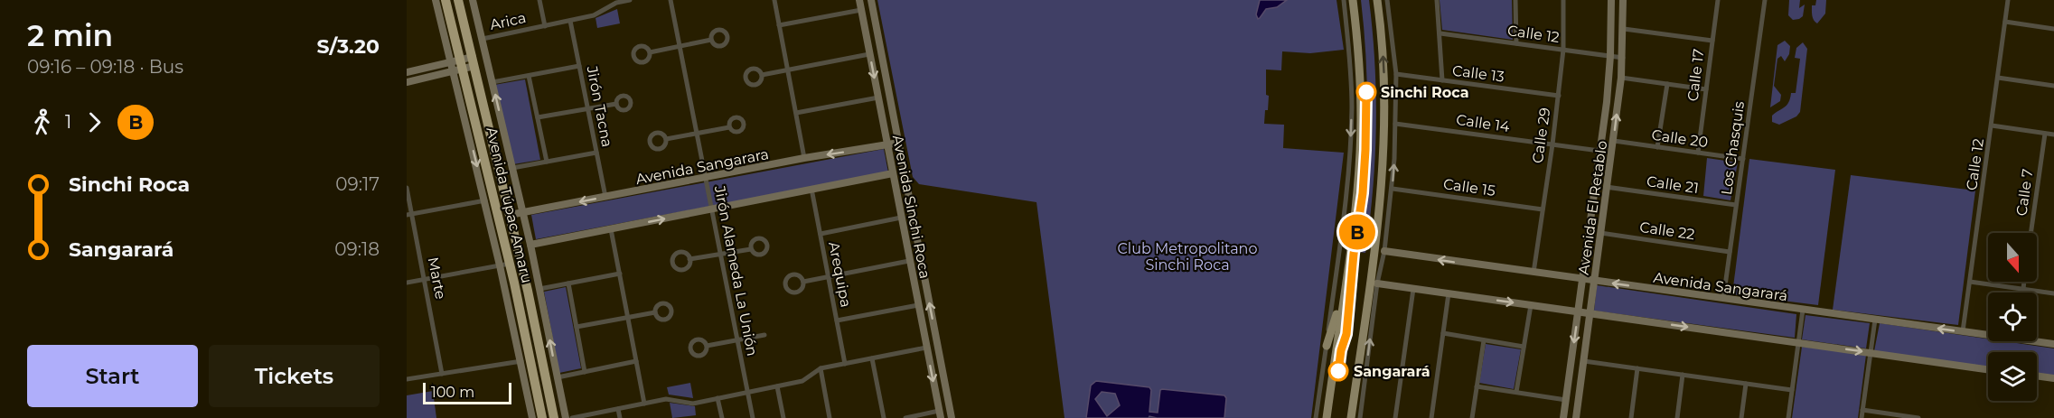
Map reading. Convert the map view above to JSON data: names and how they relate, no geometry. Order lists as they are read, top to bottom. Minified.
{"streets":{"highway":["Avenida Túpac Amaru"],"street":["Arica","Calle 12","Calle 13","Calle 17","Jirón Tacna","Calle 14","Calle 29","Calle 20","Los Chasquis","Avenida Sangarara","Calle 21","Calle 15","Calle 7","Avenida Sinchi Roca","Avenida El Retablo","Calle 22","Jirón Alameda La Unión","Arequipa","Marte","Avenida Sangarará"]},"crossings":[["Arica","Jirón Tacna"],["Arica","Avenida Túpac Amaru"],["Calle 12","Calle 29"],["Calle 12","Avenida El Retablo"],["Calle 12","Avenida Sangarará"],["Calle 13","Calle 29"],["Calle 17","Calle 20"],["Jirón Tacna","Avenida Sangarara"],["Calle 14","Calle 29"],["Calle 14","Avenida El Retablo"],["Calle 29","Calle 15"],["Calle 29","Avenida Sangarará"],["Calle 20","Los Chasquis"],["Calle 20","Avenida El Retablo"],["Los Chasquis","Calle 21"],["Los Chasquis","Calle 22"],["Los Chasquis","Avenida Sangarará"],["Avenida Sangarara","Avenida Túpac Amaru"],["Avenida Sangarara","Avenida Sinchi Roca"],["Avenida Sangarara","Jirón Alameda La Unión"],["Calle 21","Avenida El Retablo"],["Avenida El Retablo","Calle 22"],["Avenida El Retablo","Avenida Sangarará"]],"parks":["Club Metropolitano Sinchi Roca"],"places":["Sinchi Roca","Sangarará"],"lines":["bus line B"],"scale_bar":"100 m","north":"bottom","page":{"heading":["2 min","09:16 – 09:18 · Bus","S/3.20"],"on_map":"B","legs":["1","B"],"list":[{"name":"Sinchi Roca","value":"09:17"},{"name":"Sangarará","value":"09:18"}],"buttons":["Start","Tickets"],"scale":"100 m"}}
